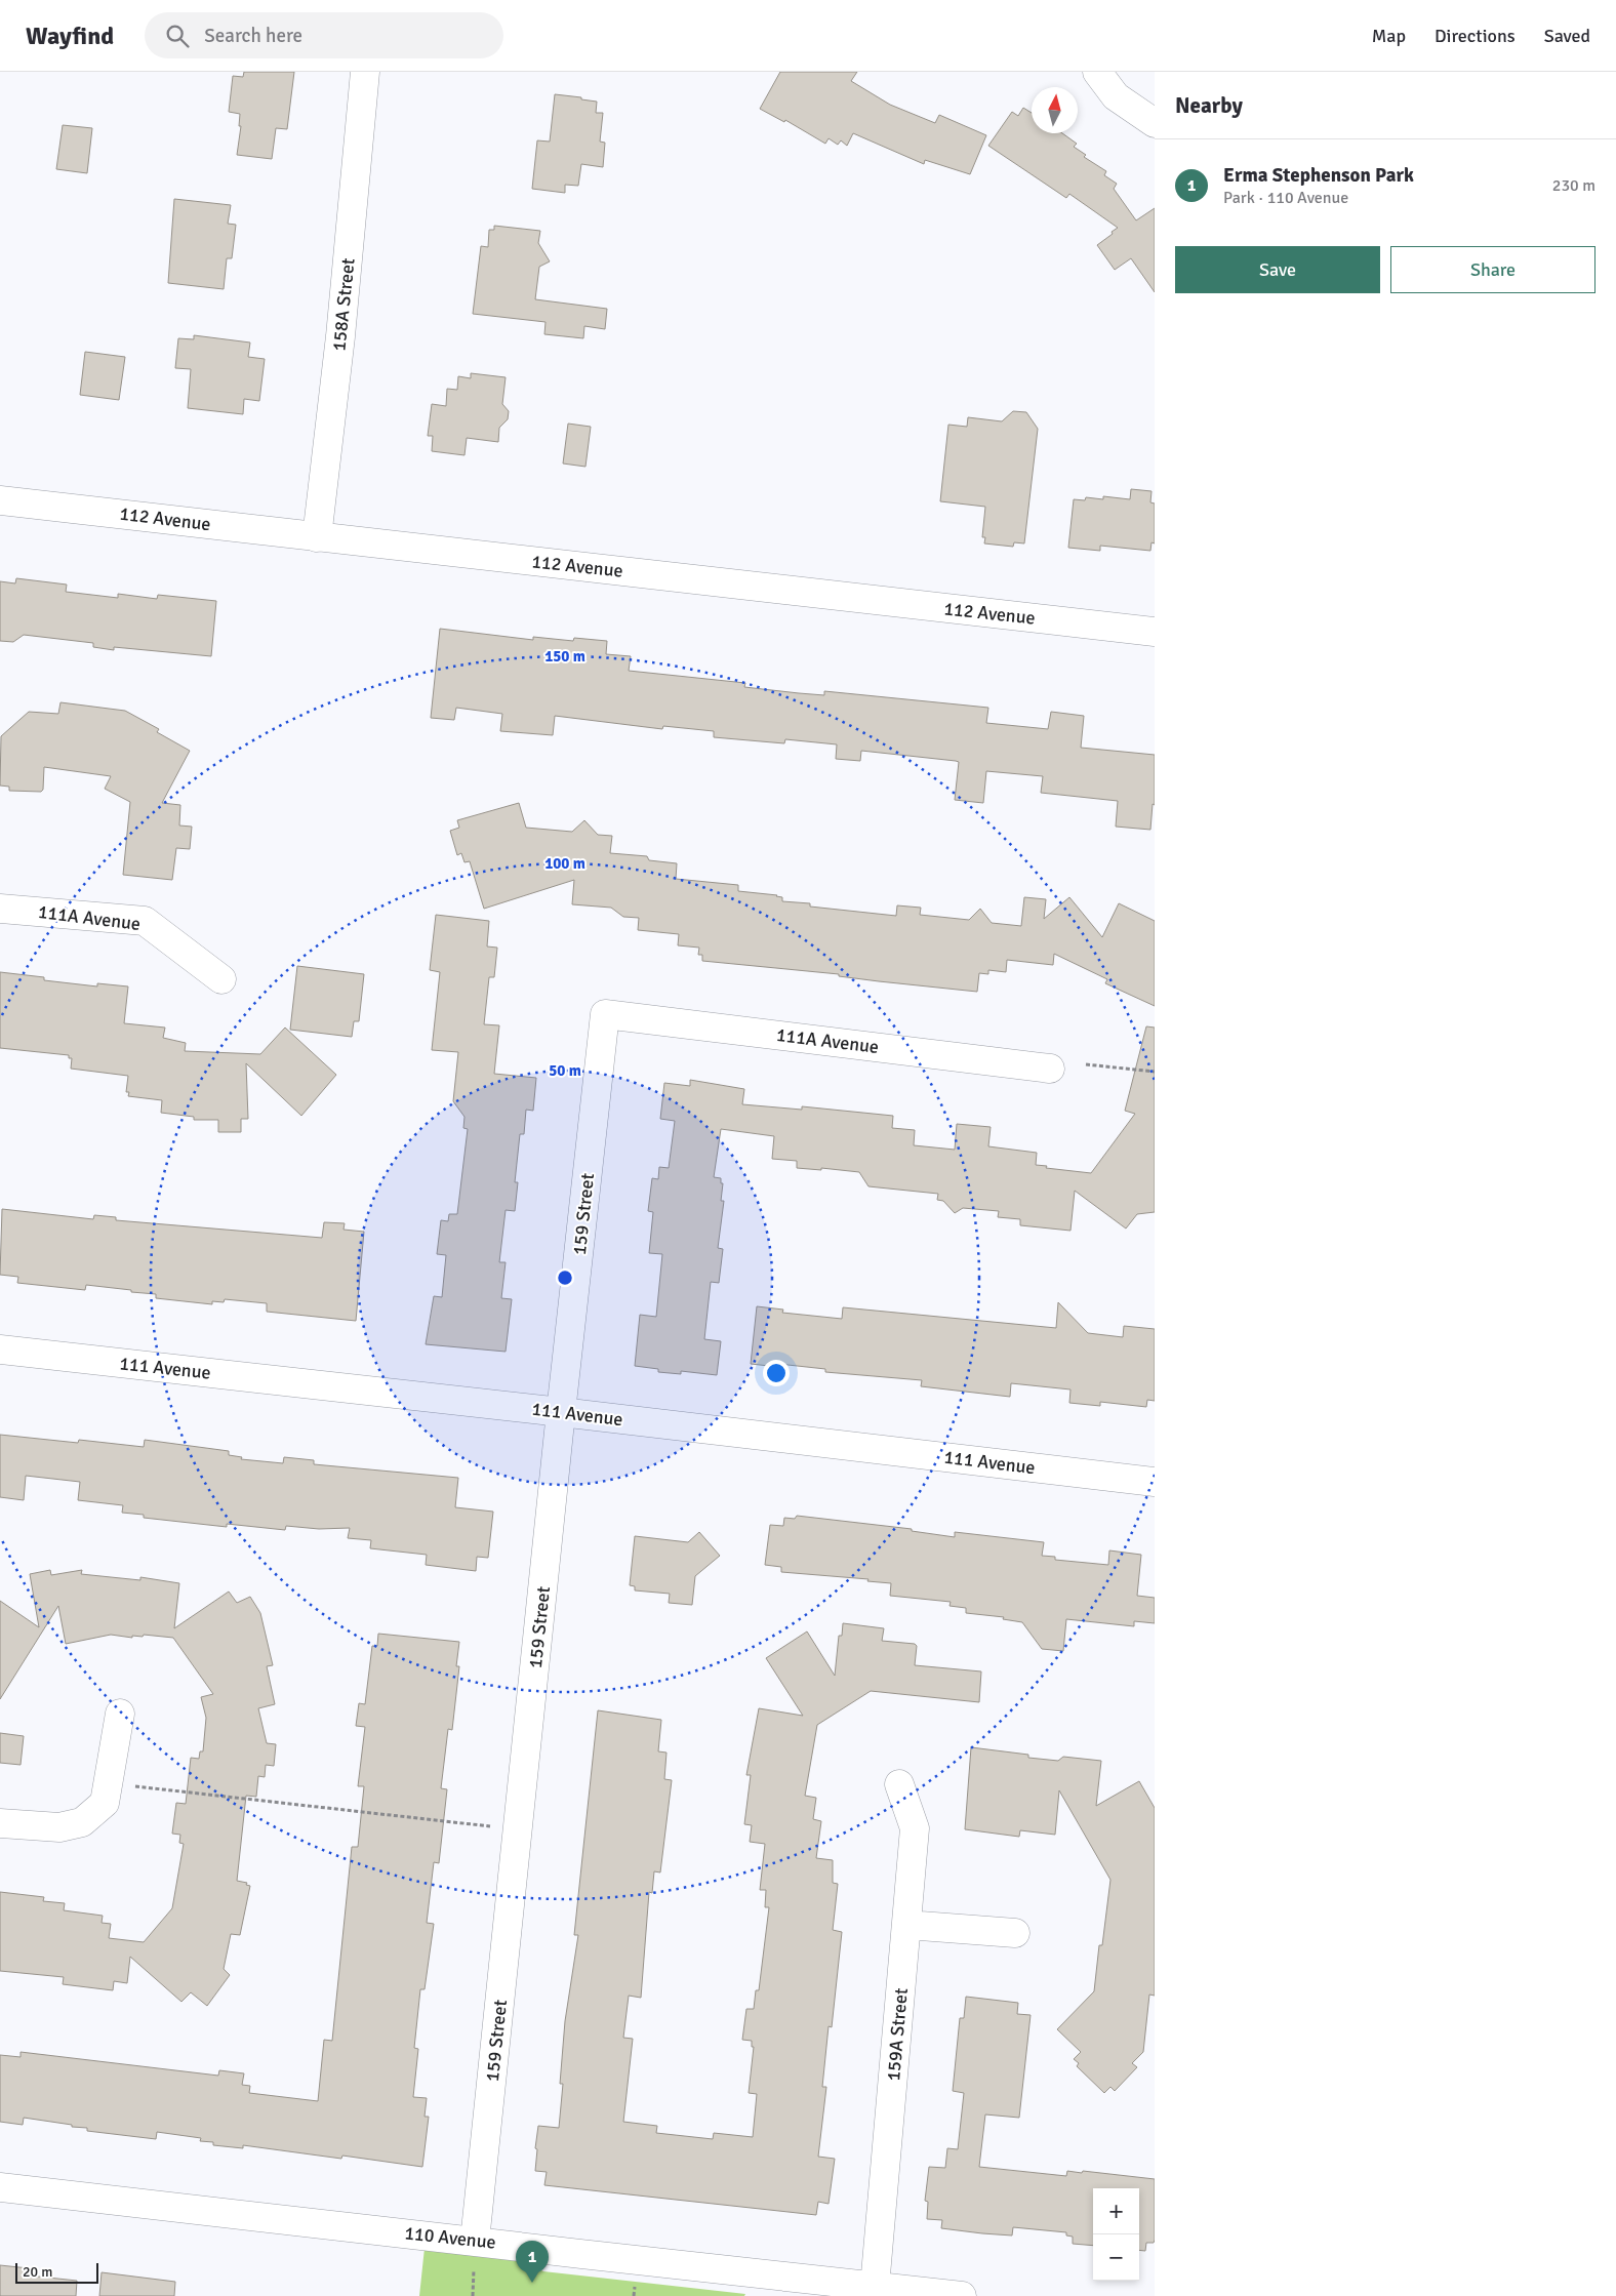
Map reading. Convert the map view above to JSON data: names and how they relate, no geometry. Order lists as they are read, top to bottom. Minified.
{"streets":{"street":["158A Street","112 Avenue","111A Avenue","159 Street","111 Avenue","159A Street","110 Avenue"]},"crossings":[["158A Street","112 Avenue"],["111A Avenue","159 Street"],["159 Street","111 Avenue"],["159 Street","110 Avenue"],["159A Street","110 Avenue"]],"scale_bar":"20 m","north":"top","page":{"header":"Wayfind","search":"Search here","nav":["Map","Directions","Saved"],"heading":"Nearby","list":[{"mark":"1","name":"Erma Stephenson Park","note":"Park · 110 Avenue","value":"230 m"}],"buttons":["Save","Share"],"map_buttons":["+","−"],"pins":"1","scale":"20 m"},"rings":["150 m","100 m","50 m"]}
